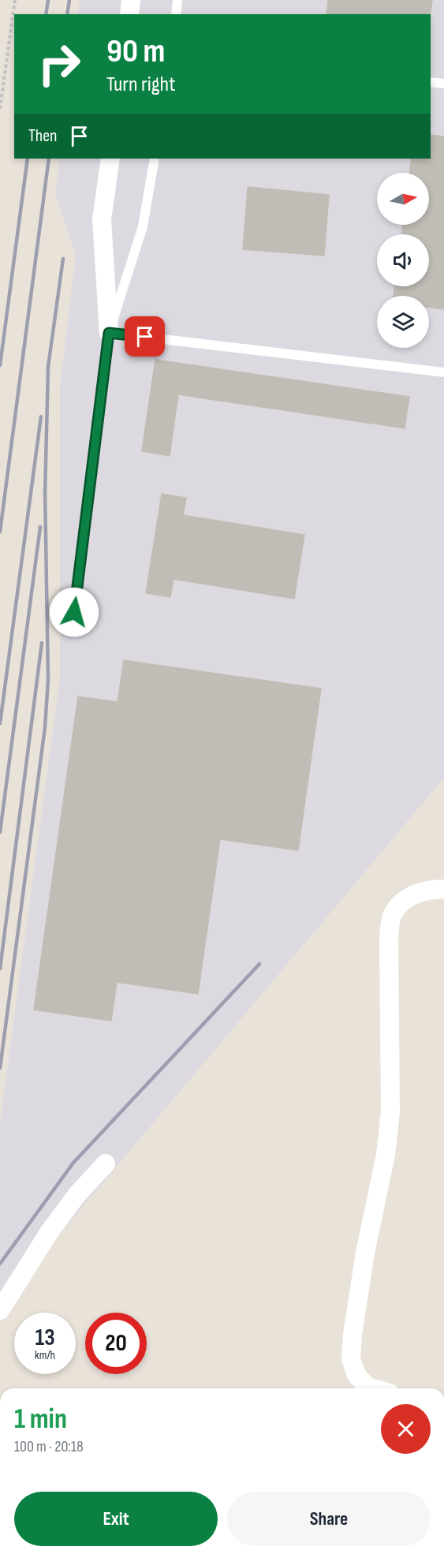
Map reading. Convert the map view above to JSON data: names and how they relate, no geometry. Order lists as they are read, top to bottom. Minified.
{"north":"right","page":{"turn":["90 m","Turn right"],"then":"Then","speed":"13 km/h","limit":"20","heading":["1 min","100 m · 20:18"],"buttons":["Exit","Share"]}}
